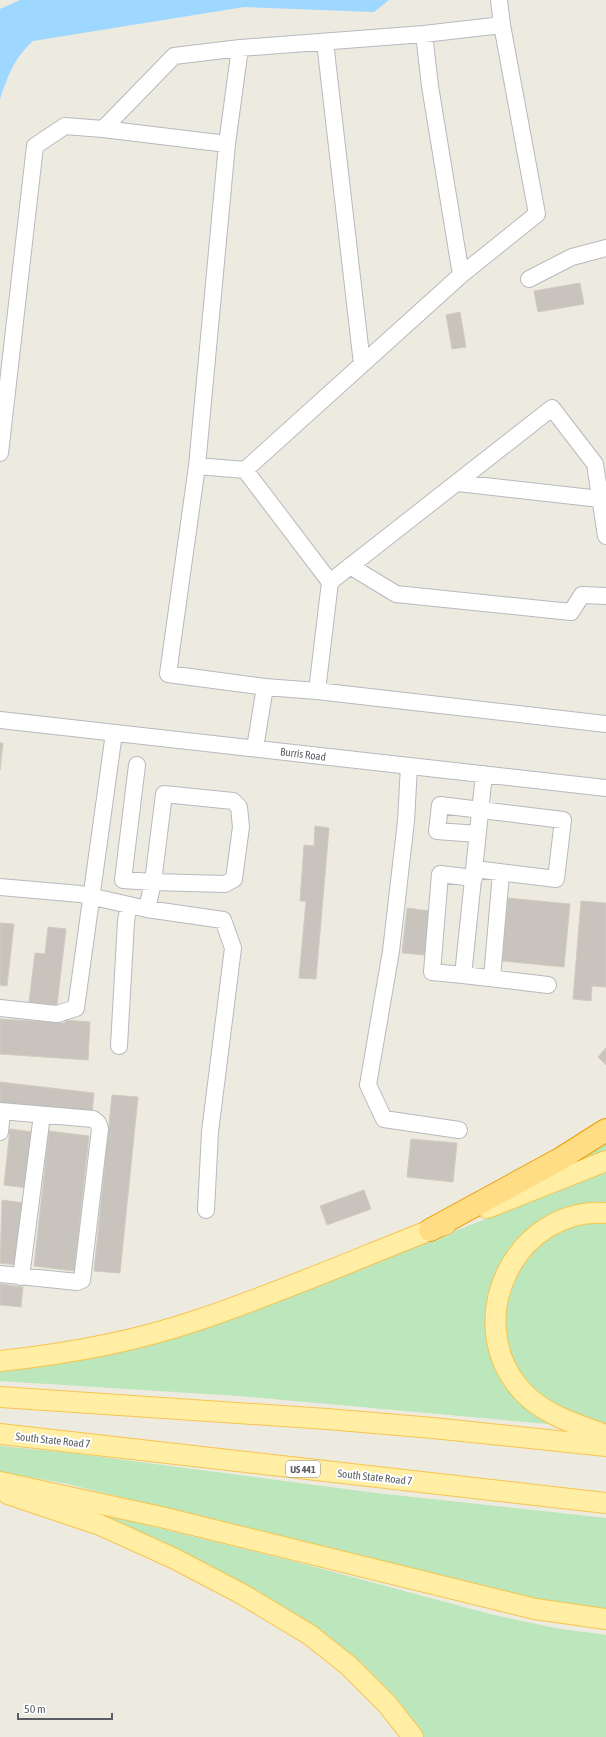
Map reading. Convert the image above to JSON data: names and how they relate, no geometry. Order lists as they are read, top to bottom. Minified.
{"streets":{"main road":["South State Road 7","US 441"],"street":["Burris Road"]},"scale_bar":"50 m"}
